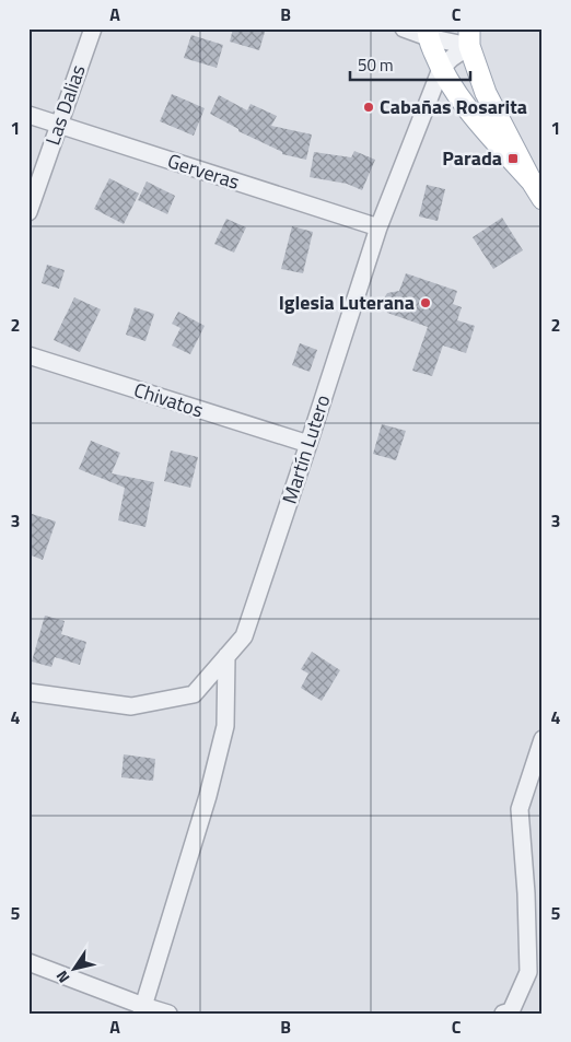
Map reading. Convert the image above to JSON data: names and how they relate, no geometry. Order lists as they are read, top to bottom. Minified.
{"streets":{"street":["Las Dalias","Gerveras","Chivatos","Martín Lutero"]},"crossings":[["Las Dalias","Gerveras"],["Gerveras","Martín Lutero"],["Chivatos","Martín Lutero"]],"places":{"other":["Cabañas Rosarita","Iglesia Luterana"],"transit":["Parada"]},"scale_bar":"50 m","north":"bottom left","grid":{"columns":["A","B","C"],"rows":["1","2","3","4","5"]}}
